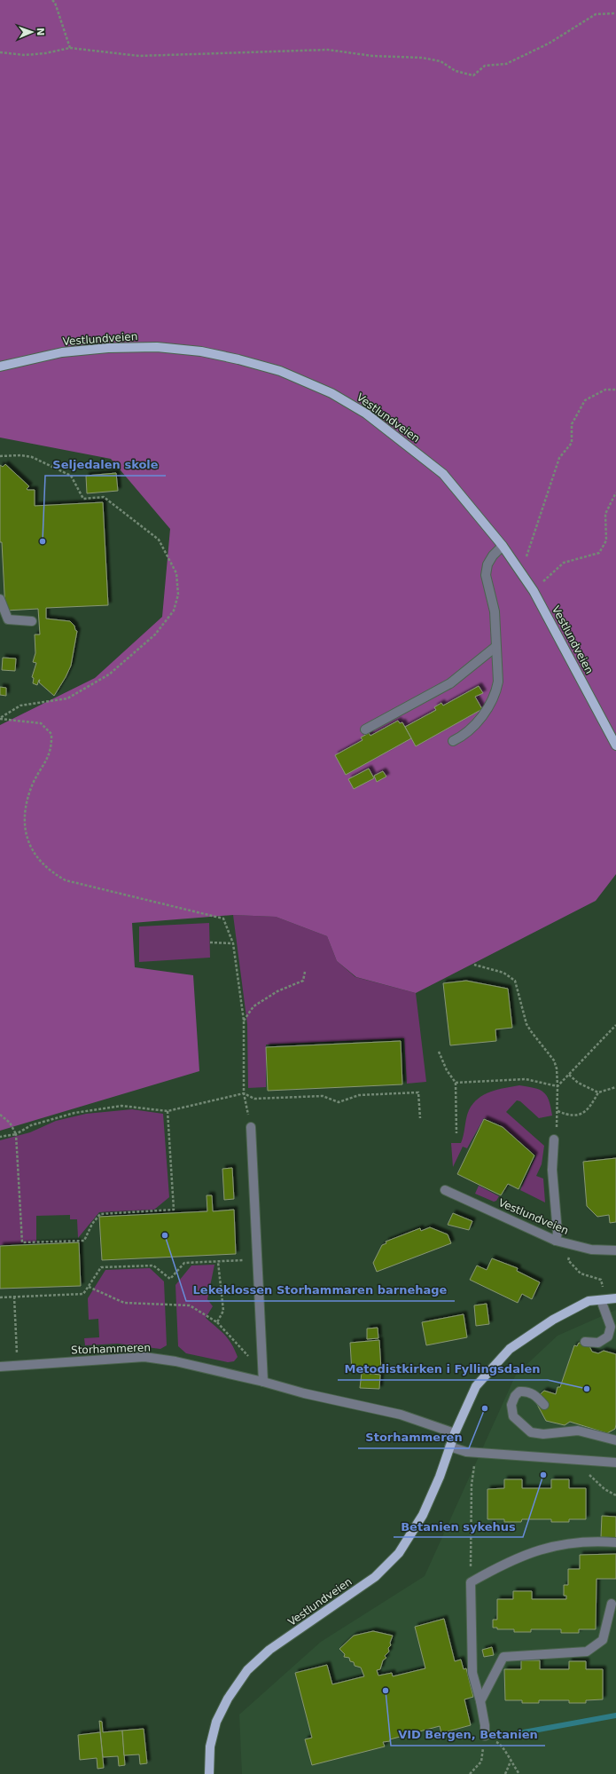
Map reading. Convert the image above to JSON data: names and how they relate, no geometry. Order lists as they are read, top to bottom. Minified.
{"streets":{"main road":["Vestlundveien"],"street":["Storhammeren"]},"crossings":[["Vestlundveien","Storhammeren"]],"places":["Seljedalen skole","Lekeklossen Storhammaren barnehage","Metodistkirken i Fyllingsdalen","Storhammeren","Betanien sykehus","VID Bergen, Betanien"],"north":"right"}
